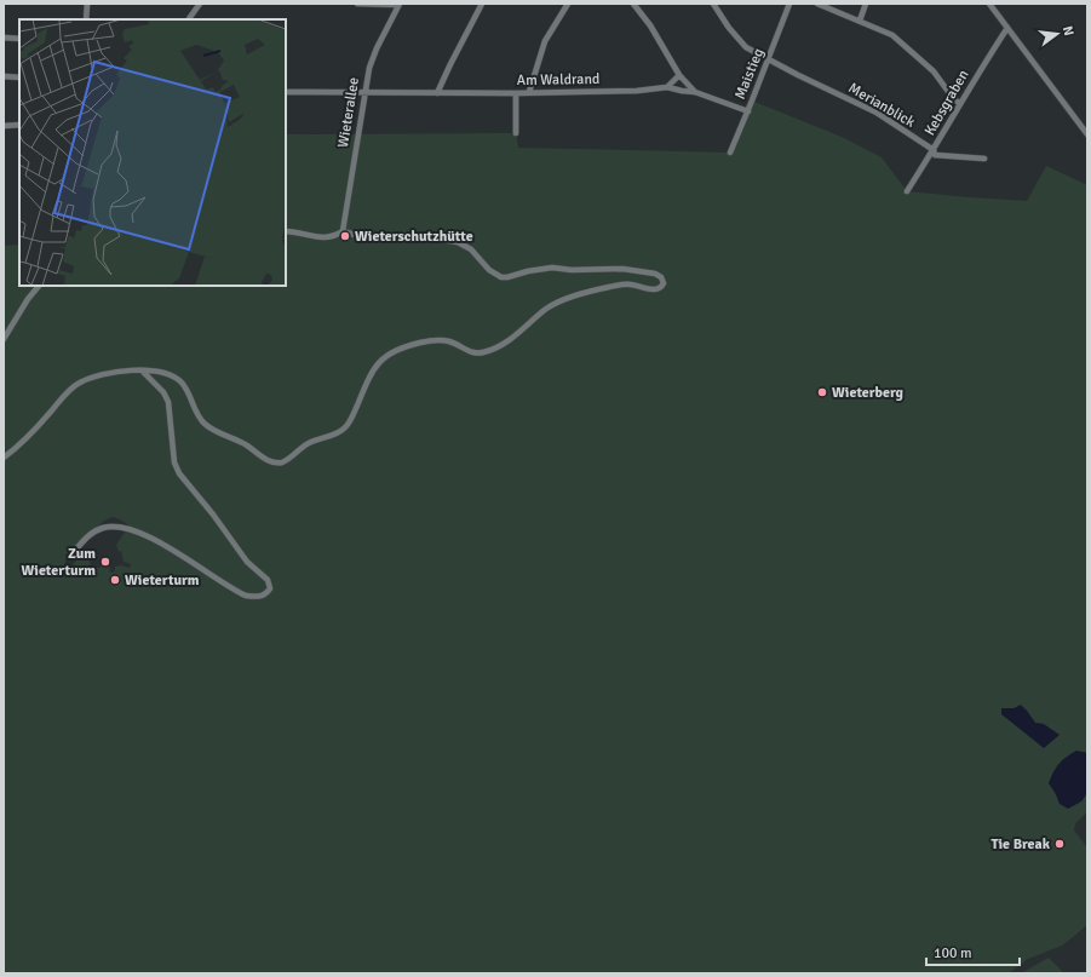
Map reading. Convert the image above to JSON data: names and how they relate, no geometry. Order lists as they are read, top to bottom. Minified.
{"streets":{"street":["Maistieg","Am Waldrand","Kebsgraben","Merianblick","Wieterallee"]},"crossings":[["Maistieg","Am Waldrand"],["Maistieg","Merianblick"],["Am Waldrand","Wieterallee"],["Kebsgraben","Merianblick"]],"places":["Wieterschutzhütte","Wieterberg","Zum Wieterturm","Wieterturm","Tie Break"],"scale_bar":"100 m","north":"right"}
